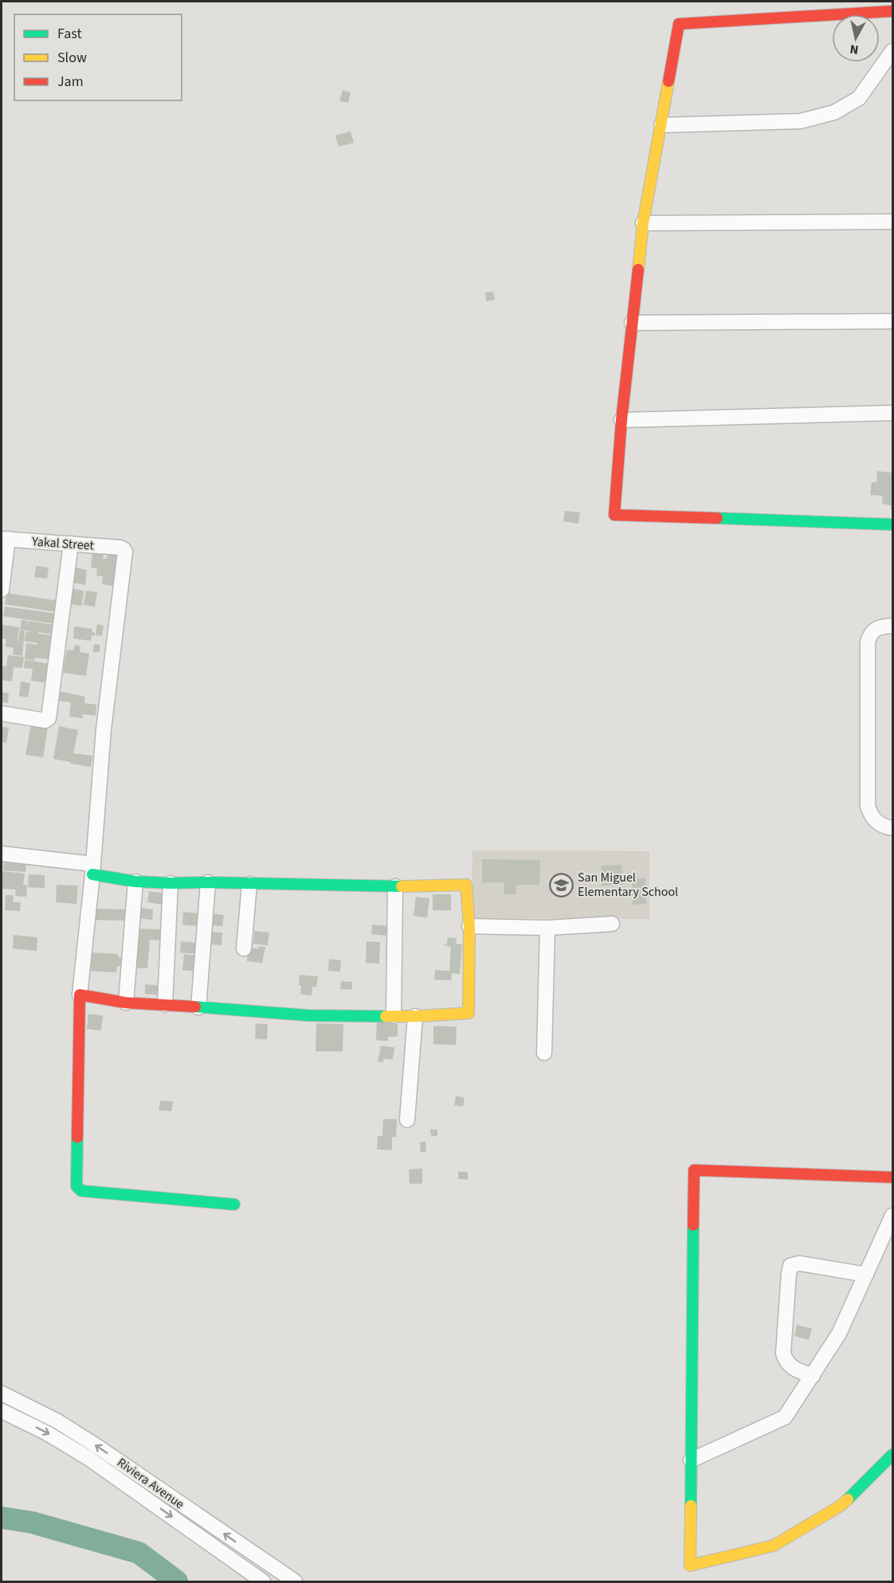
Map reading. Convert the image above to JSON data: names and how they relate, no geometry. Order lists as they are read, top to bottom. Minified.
{"streets":{"street":["Yakal Street","Riviera Avenue"]},"places":{"school or university":["San Miguel Elementary School"]},"legend":["Fast","Slow","Jam"],"north":"bottom"}
